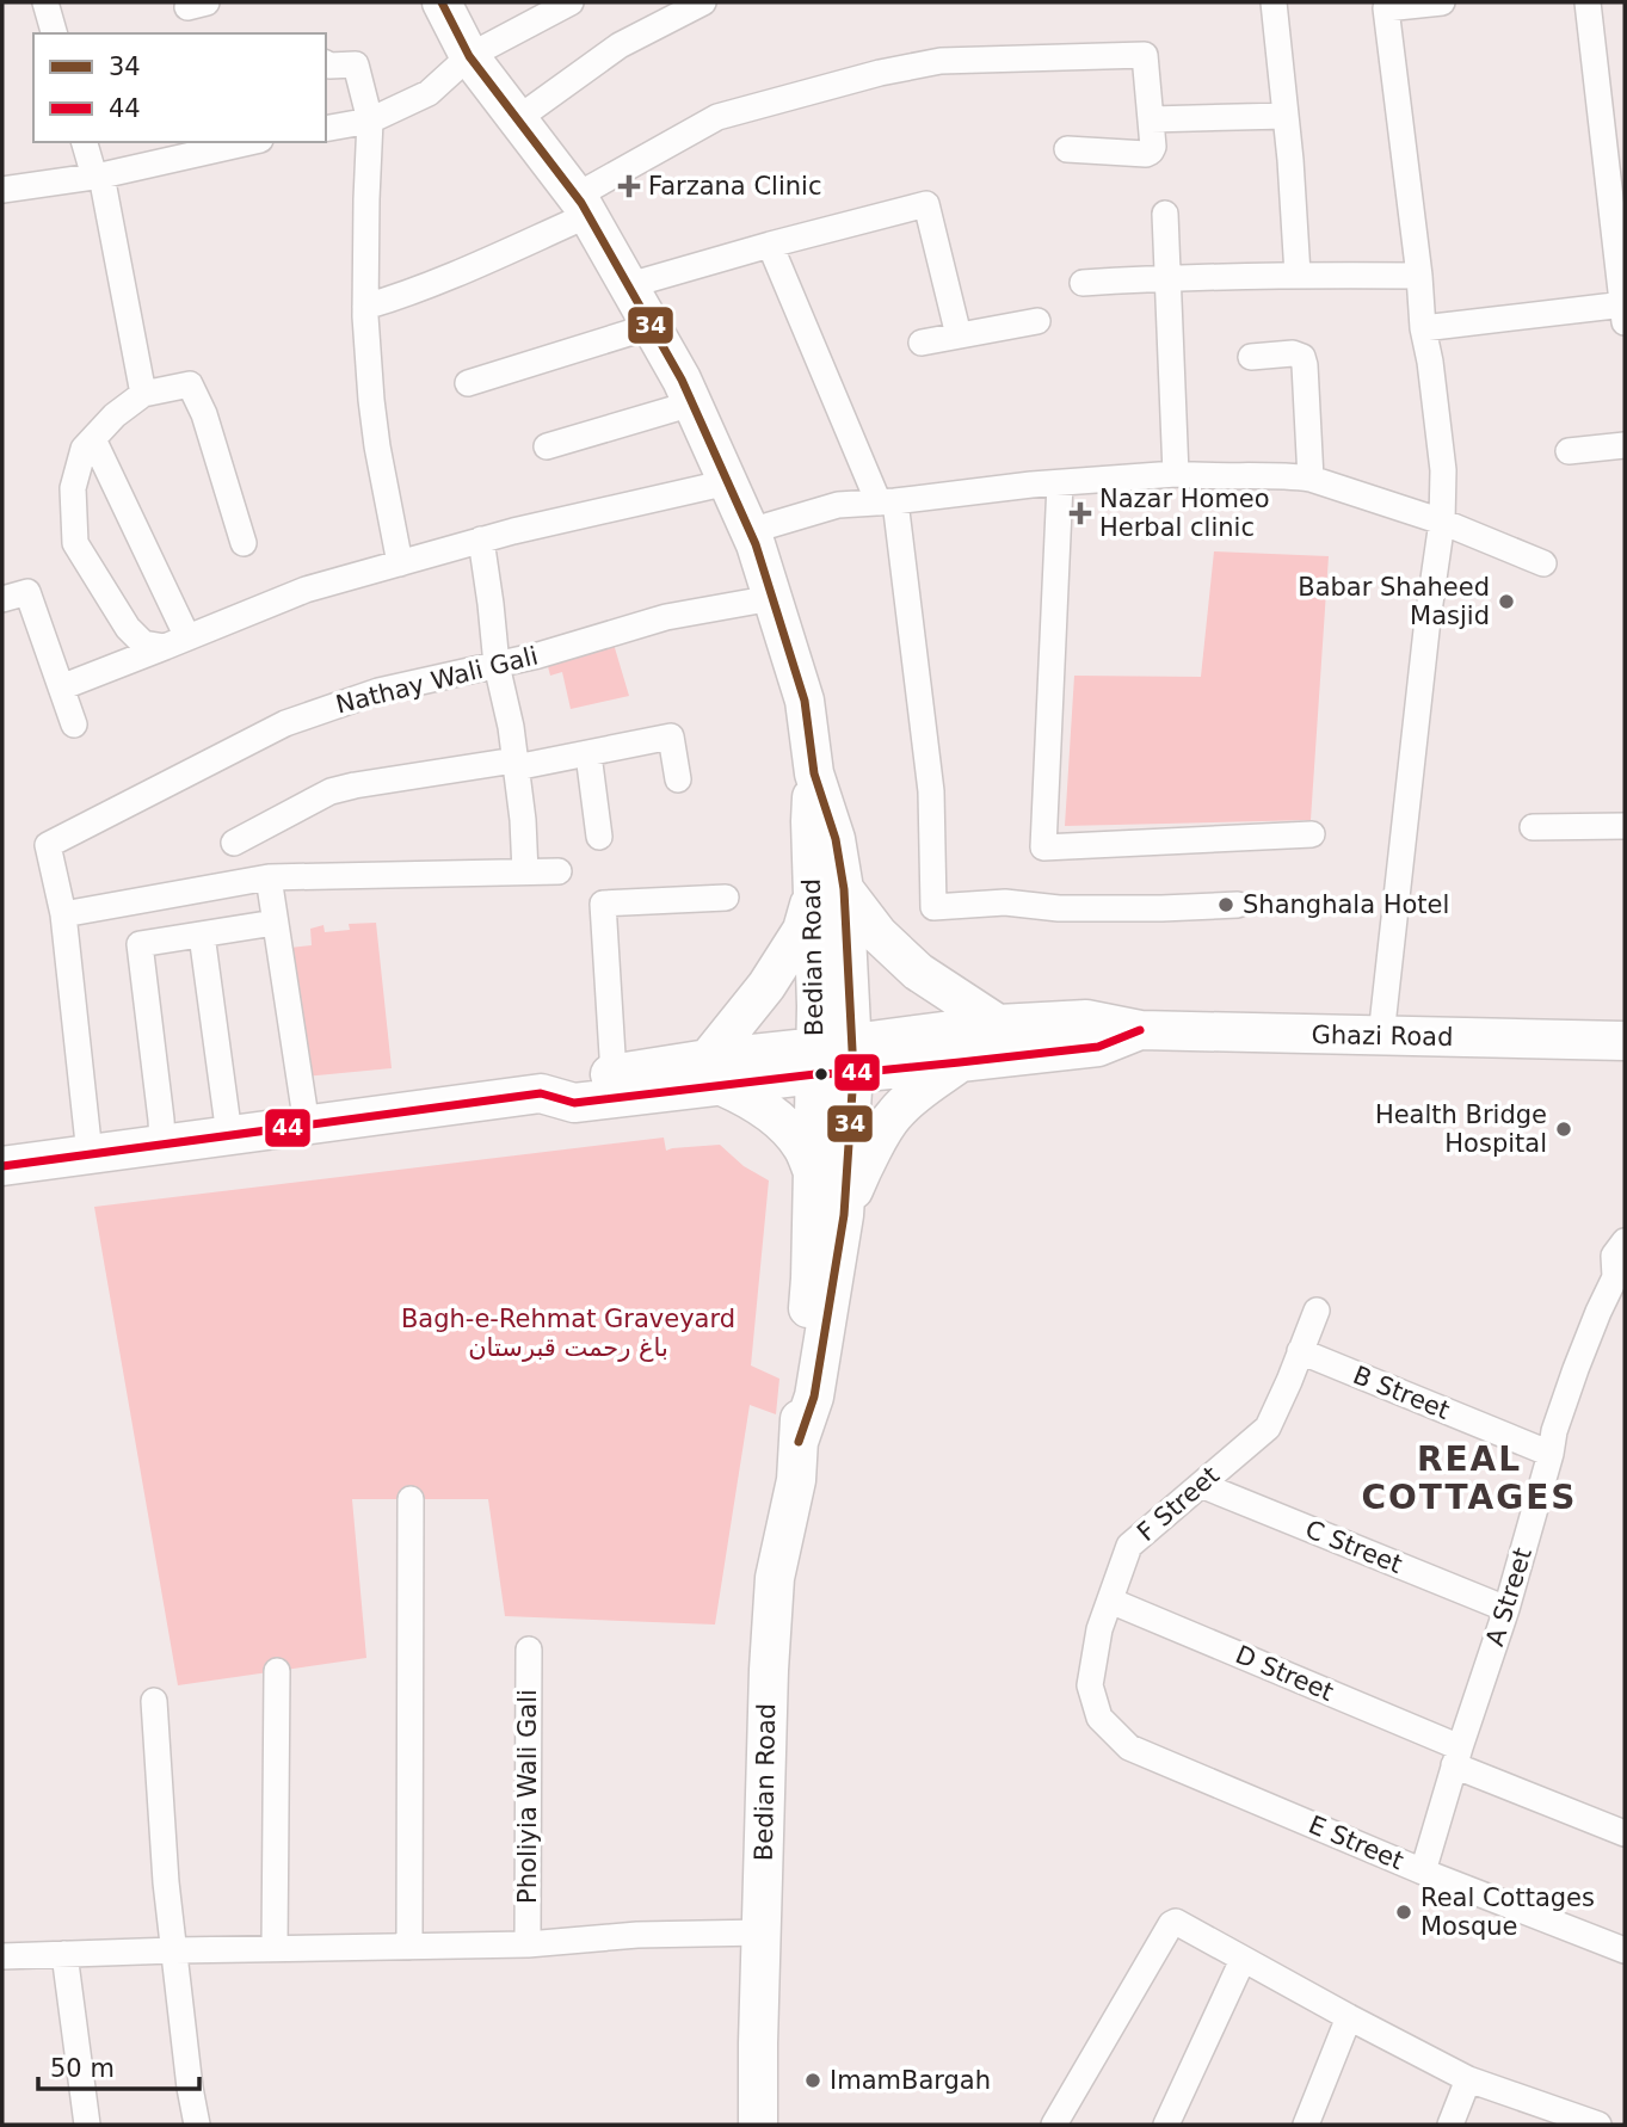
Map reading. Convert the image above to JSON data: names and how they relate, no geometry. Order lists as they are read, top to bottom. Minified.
{"streets":{"main road":["Bedian Road","Ghazi Road"],"street":["Nathay Wali Gali","B Street","F Street","C Street","A Street","D Street","Pholiyia Wali Gali","E Street"]},"crossings":[["Nathay Wali Gali","Bedian Road"],["Bedian Road","Ghazi Road"],["B Street","F Street"],["B Street","A Street"],["F Street","C Street"],["F Street","D Street"],["F Street","E Street"],["C Street","A Street"],["A Street","D Street"],["A Street","E Street"]],"districts":["REAL COTTAGES"],"parks":["Bagh-e-Rehmat Graveyard باغ رحمت قبرستان"],"places":{"health":["Farzana Clinic","Nazar Homeo Herbal clinic"],"other":["Babar Shaheed Masjid","Shanghala Hotel","Health Bridge Hospital","Real Cottages Mosque","ImamBargah"]},"lines":["transit line 34","transit line 44"],"legend":["34","44"],"scale_bar":"50 m"}
